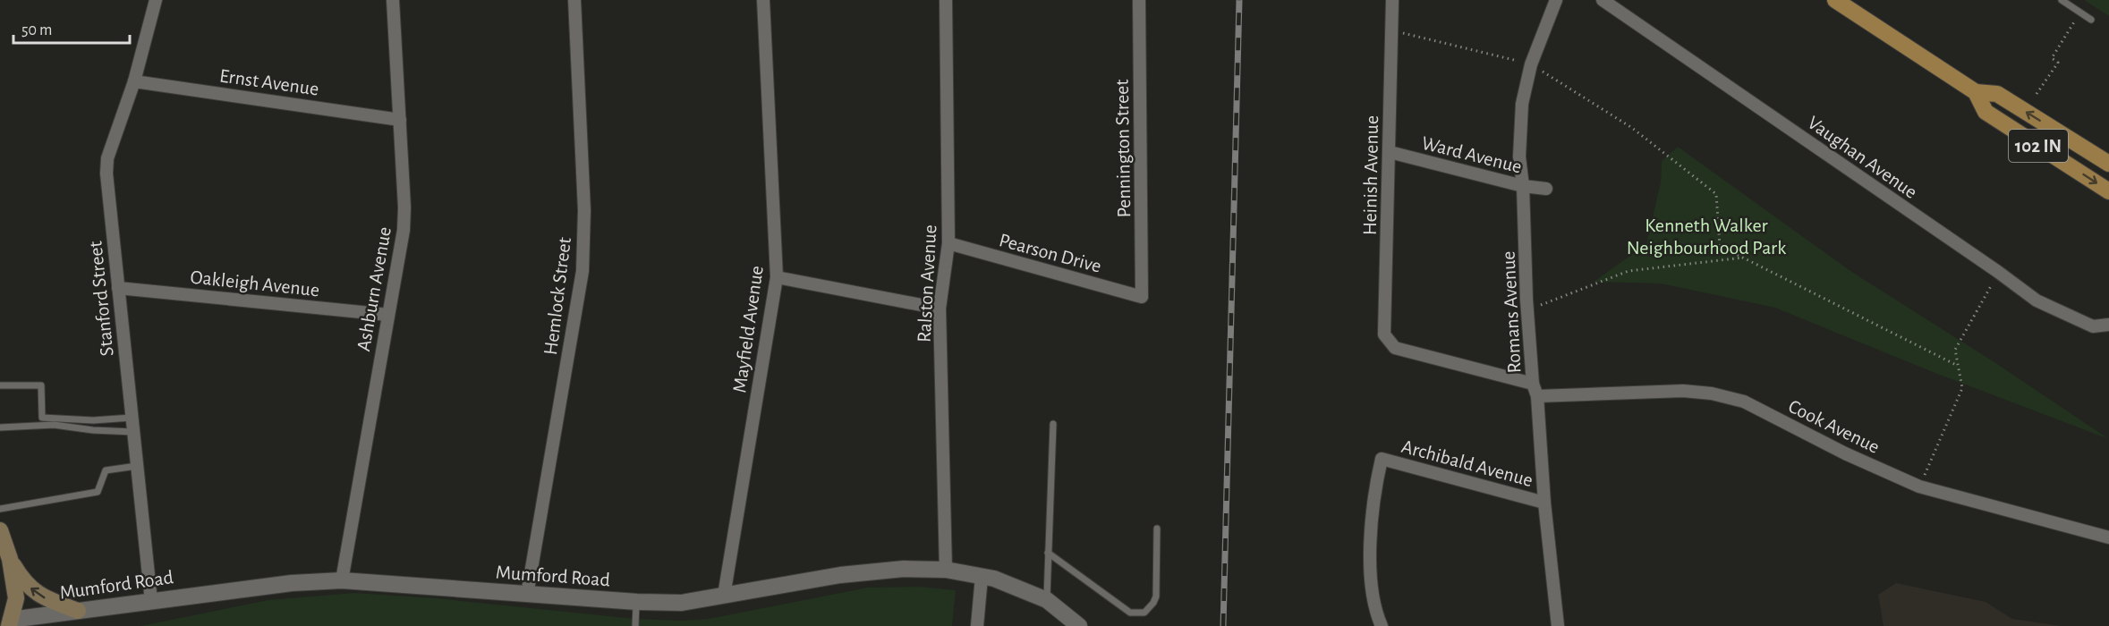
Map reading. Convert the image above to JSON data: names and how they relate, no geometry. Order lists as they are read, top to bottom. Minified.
{"streets":{"main road":["102 IN"],"street":["Ernst Avenue","Pennington Street","Ward Avenue","Vaughan Avenue","Heinish Avenue","Pearson Drive","Oakleigh Avenue","Ralston Avenue","Ashburn Avenue","Hemlock Street","Stanford Street","Romans Avenue","Mayfield Avenue","Cook Avenue","Archibald Avenue","Mumford Road"]},"crossings":[["Ernst Avenue","Ashburn Avenue"],["Ernst Avenue","Stanford Street"],["Pennington Street","Pearson Drive"],["Ward Avenue","Heinish Avenue"],["Ward Avenue","Romans Avenue"],["Heinish Avenue","Romans Avenue"],["Pearson Drive","Ralston Avenue"],["Oakleigh Avenue","Ashburn Avenue"],["Oakleigh Avenue","Stanford Street"],["Ralston Avenue","Mumford Road"],["Ashburn Avenue","Mumford Road"],["Hemlock Street","Mumford Road"],["Stanford Street","Mumford Road"],["Romans Avenue","Cook Avenue"],["Romans Avenue","Archibald Avenue"],["Mayfield Avenue","Mumford Road"]],"parks":["Kenneth Walker Neighbourhood Park"],"scale_bar":"50 m"}
